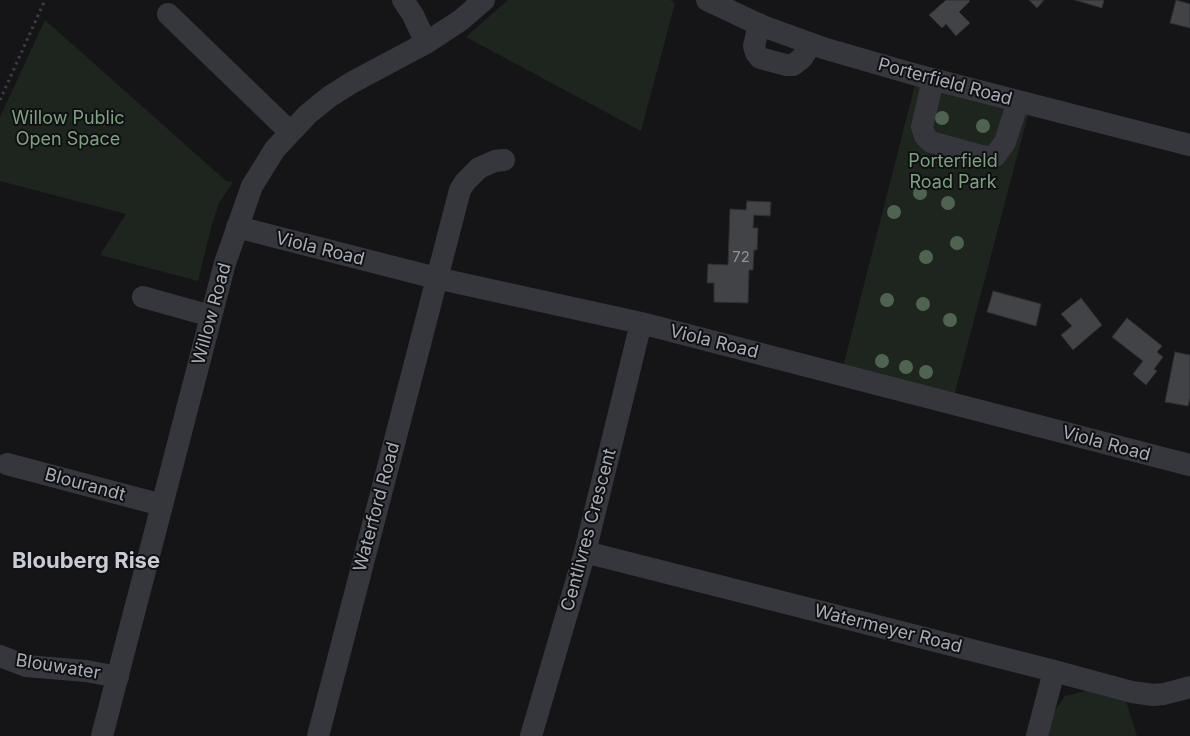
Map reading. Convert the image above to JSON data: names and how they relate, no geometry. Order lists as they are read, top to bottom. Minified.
{"streets":{"street":["Porterfield Road","Viola Road","Willow Road","Blourandt","Waterford Road","Centlivres Crescent","Watermeyer Road","Blouwater"]},"crossings":[["Viola Road","Willow Road"],["Viola Road","Waterford Road"],["Viola Road","Centlivres Crescent"],["Willow Road","Blourandt"],["Willow Road","Blouwater"],["Centlivres Crescent","Watermeyer Road"]],"districts":["Blouberg Rise"],"parks":["Willow Public Open Space","Porterfield Road Park"],"house_numbers":["72"]}
